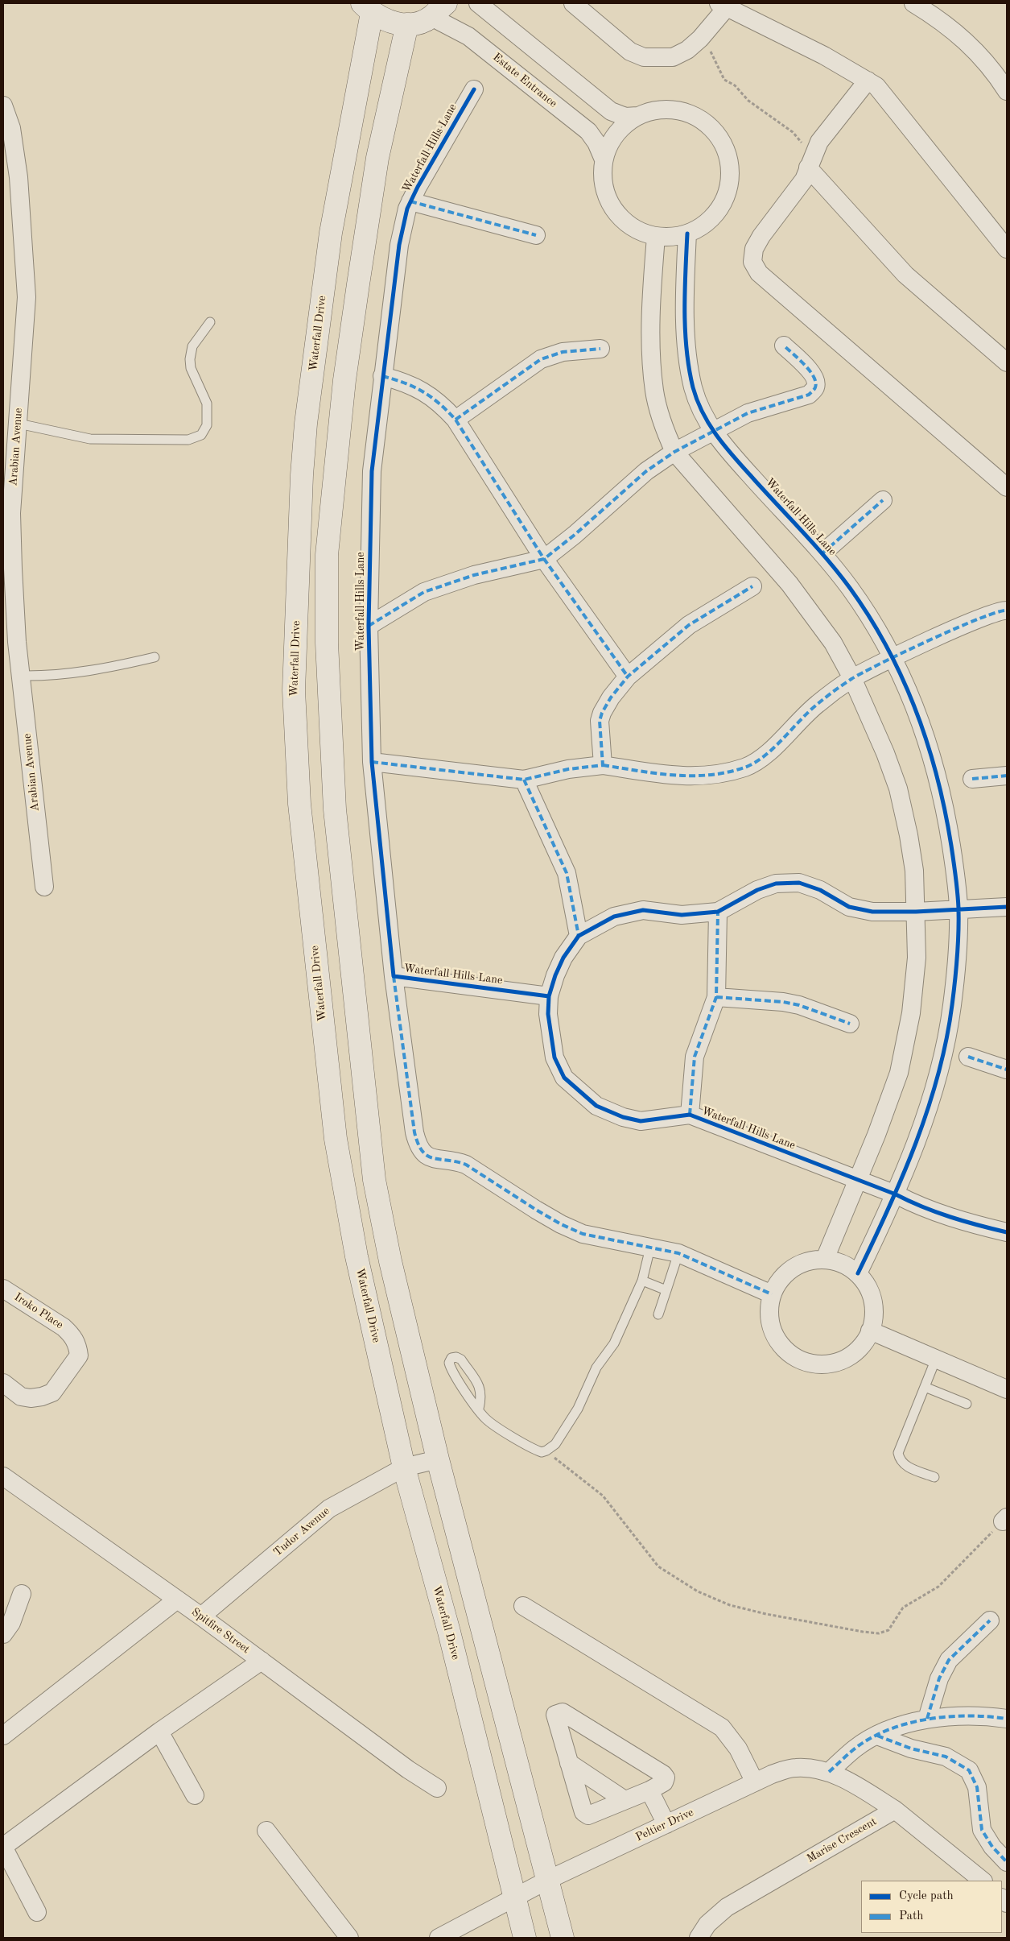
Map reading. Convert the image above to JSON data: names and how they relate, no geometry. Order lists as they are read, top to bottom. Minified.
{"streets":{"main road":["Waterfall Drive"],"street":["Estate Entrance","Waterfall Hills Lane","Arabian Avenue","Iroko Place","Tudor Avenue","Spitfire Street","Peltier Drive","Marise Crescent"]},"crossings":[["Estate Entrance","Waterfall Hills Lane"],["Waterfall Drive","Tudor Avenue"],["Waterfall Drive","Peltier Drive"],["Tudor Avenue","Spitfire Street"],["Peltier Drive","Marise Crescent"]],"legend":["Cycle path","Path"]}
